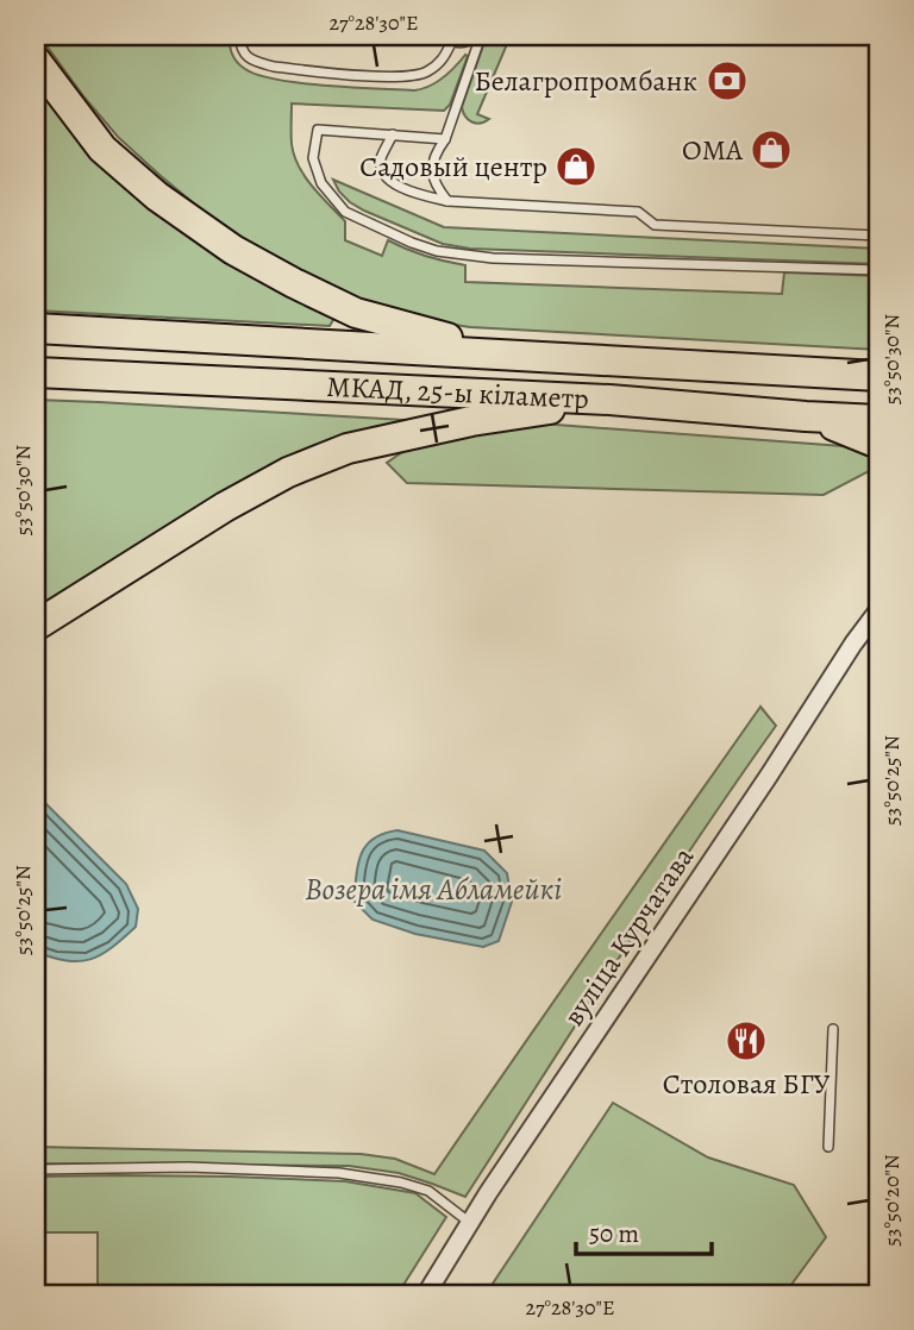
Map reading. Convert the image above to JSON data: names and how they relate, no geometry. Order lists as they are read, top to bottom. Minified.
{"streets":{"highway":["МКАД, 25-ы кіламетр"],"street":["вуліца Курчатава"]},"water":["Возера імя Абламейкі"],"places":{"bank":["Белагропромбанк"],"shop":["ОМА","Садовый центр"],"restaurant":["Столовая БГУ"]},"scale_bar":"50 m","coordinates":["27°28'30\"E","53°50'30\"N","53°50'25\"N","53°50'20\"N"]}
